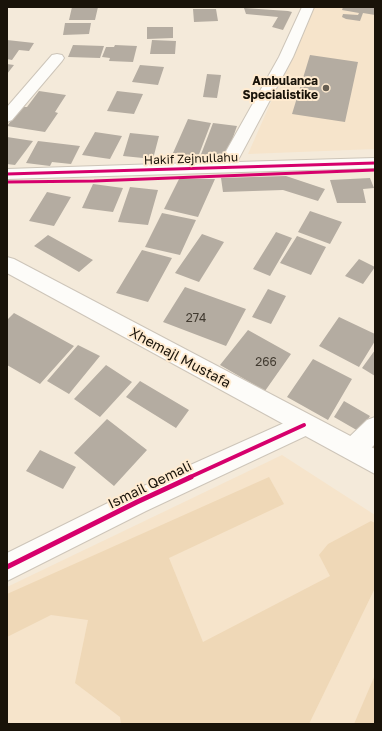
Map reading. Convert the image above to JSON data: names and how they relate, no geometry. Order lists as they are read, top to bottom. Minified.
{"streets":{"street":["Hakif Zejnullahu","Xhemajl Mustafa","Ismail Qemali"]},"crossings":[["Xhemajl Mustafa","Ismail Qemali"]],"places":["Ambulanca Specialistike"],"house_numbers":["274","266"]}
